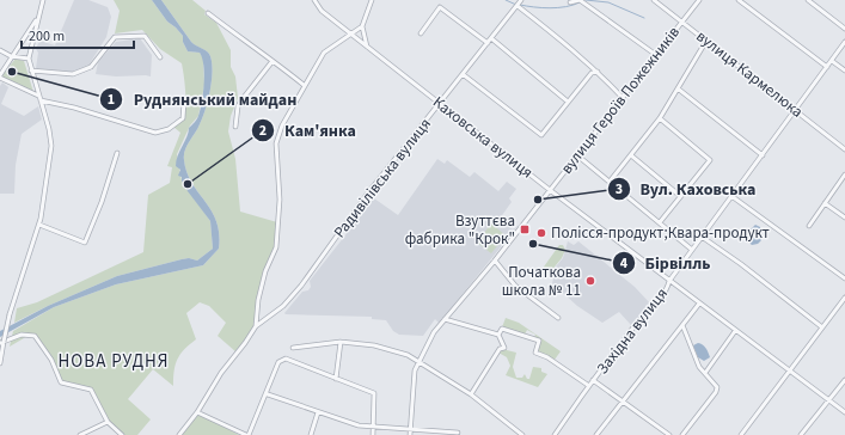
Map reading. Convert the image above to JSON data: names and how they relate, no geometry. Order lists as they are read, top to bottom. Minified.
{"streets":{"street":["вулиця Кармелюка","вулиця Героїв Пожежників","Каховська вулиця","Радивілівська вулиця","Західна вулиця"]},"crossings":[["вулиця Кармелюка","вулиця Героїв Пожежників"],["вулиця Кармелюка","Західна вулиця"],["вулиця Героїв Пожежників","Каховська вулиця"],["Каховська вулиця","Радивілівська вулиця"],["Каховська вулиця","Західна вулиця"]],"districts":["НОВА РУДНЯ"],"places":{"other":["Руднянський майдан","Кам'янка","Вул. Каховська","Полісся-продукт;Квара-продукт","Бірвілль","Початкова школа № 11"],"transit":["Взуттєва фабрика \"Крок\""]},"scale_bar":"200 m"}
